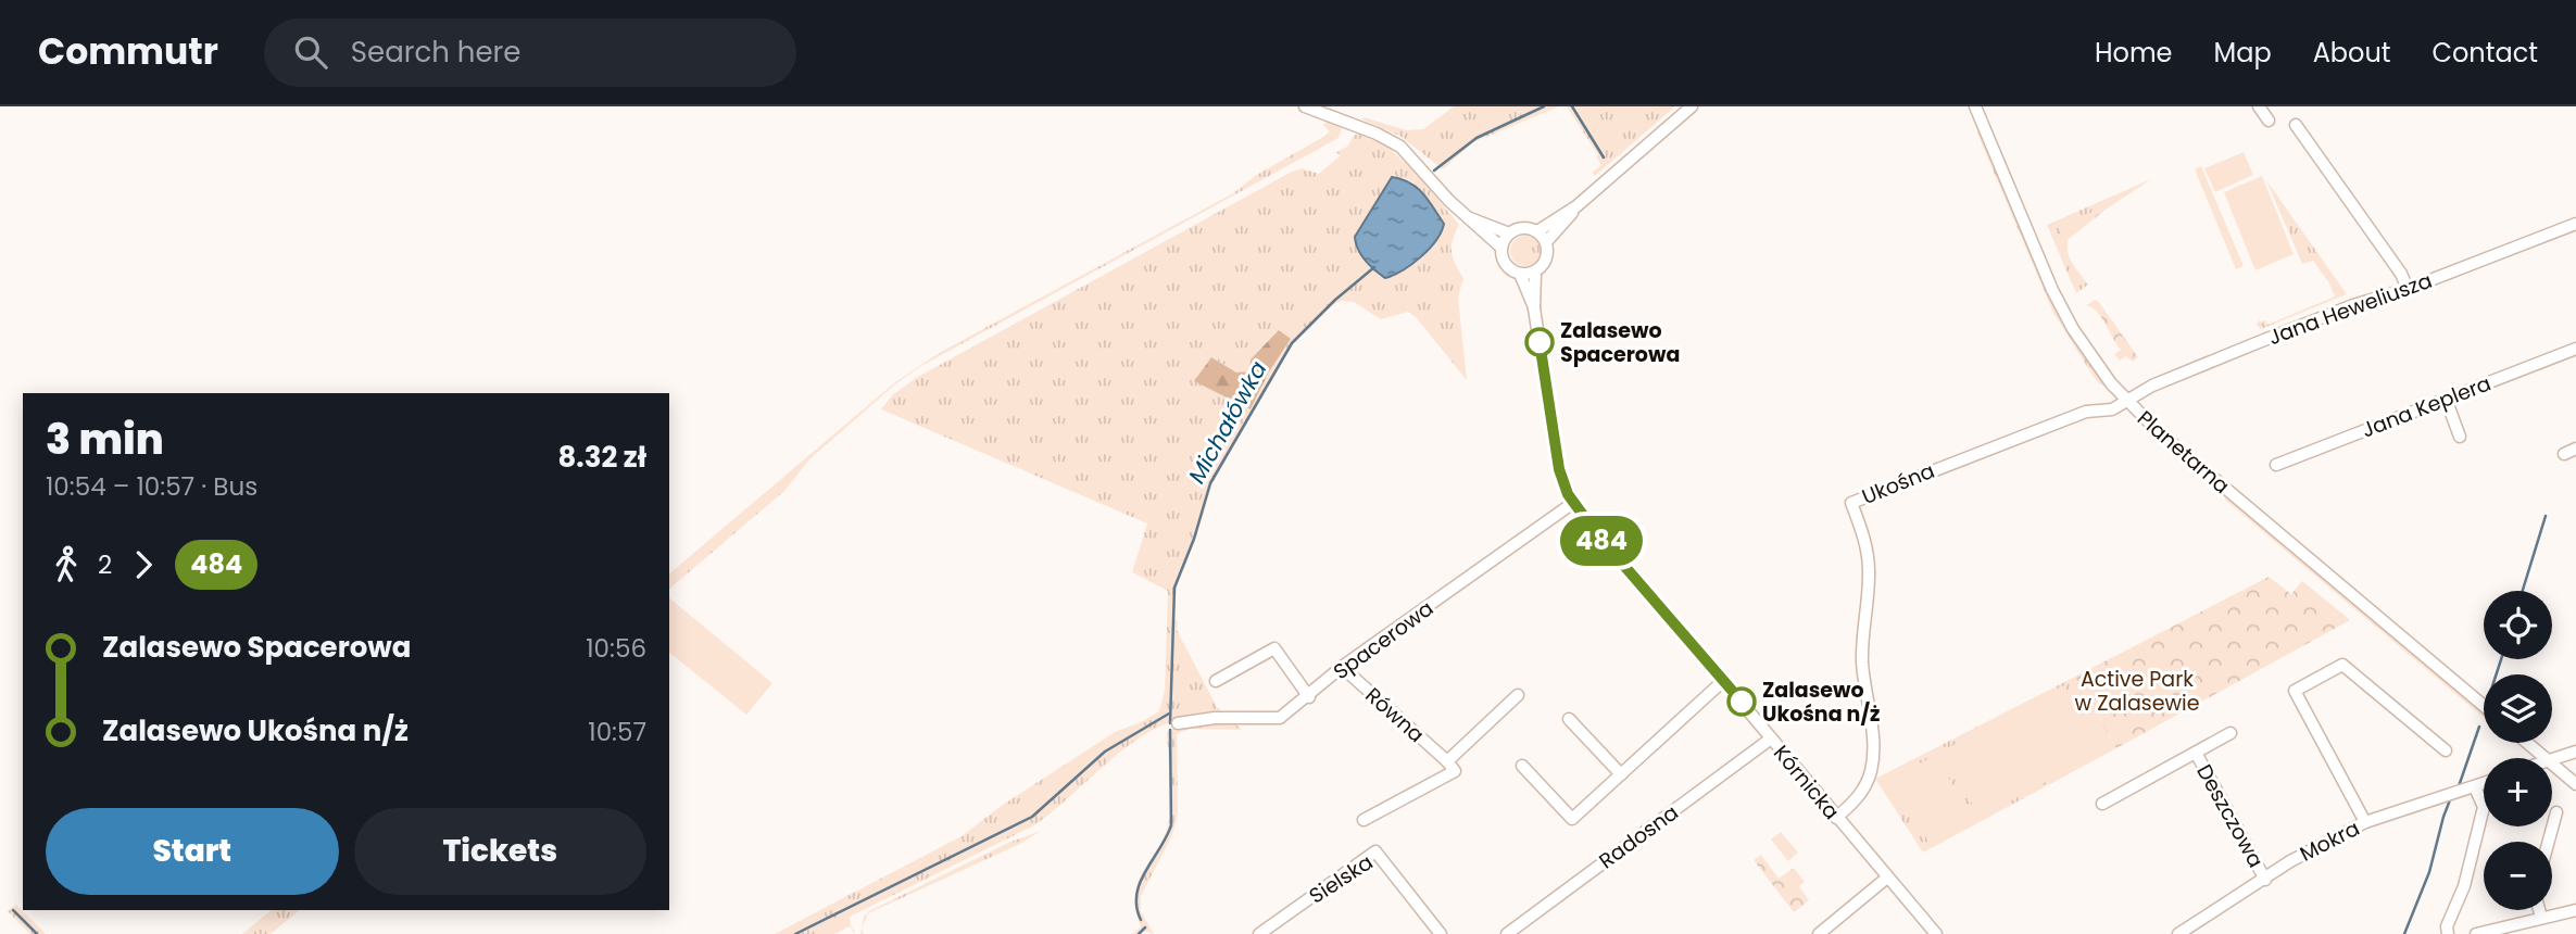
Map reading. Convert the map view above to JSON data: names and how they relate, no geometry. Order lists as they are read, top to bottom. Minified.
{"streets":{"street":["Jana Heweliusza","Jana Keplera","Planetarna","Ukośna","Spacerowa","Równa","Kórnicka","Deszczowa","Radosna","Mokra","Sielska"]},"crossings":[["Jana Heweliusza","Planetarna"],["Jana Heweliusza","Ukośna"],["Planetarna","Ukośna"],["Ukośna","Kórnicka"],["Spacerowa","Równa"],["Spacerowa","Kórnicka"],["Kórnicka","Radosna"],["Deszczowa","Mokra"]],"water":["Michałówka"],"parks":["Active Park w Zalasewie"],"places":["Zalasewo Spacerowa","Zalasewo Ukośna n/ż"],"lines":["bus line 484"],"page":{"header":"Commutr","search":"Search here","nav":["Home","Map","About","Contact"],"on_map":"484","heading":["3 min","10:54 – 10:57 · Bus","8.32 zł"],"legs":["2","484"],"map_buttons":["+","−"],"list":[{"name":"Zalasewo Spacerowa","value":"10:56"},{"name":"Zalasewo Ukośna n/ż","value":"10:57"}],"buttons":["Start","Tickets"]}}
